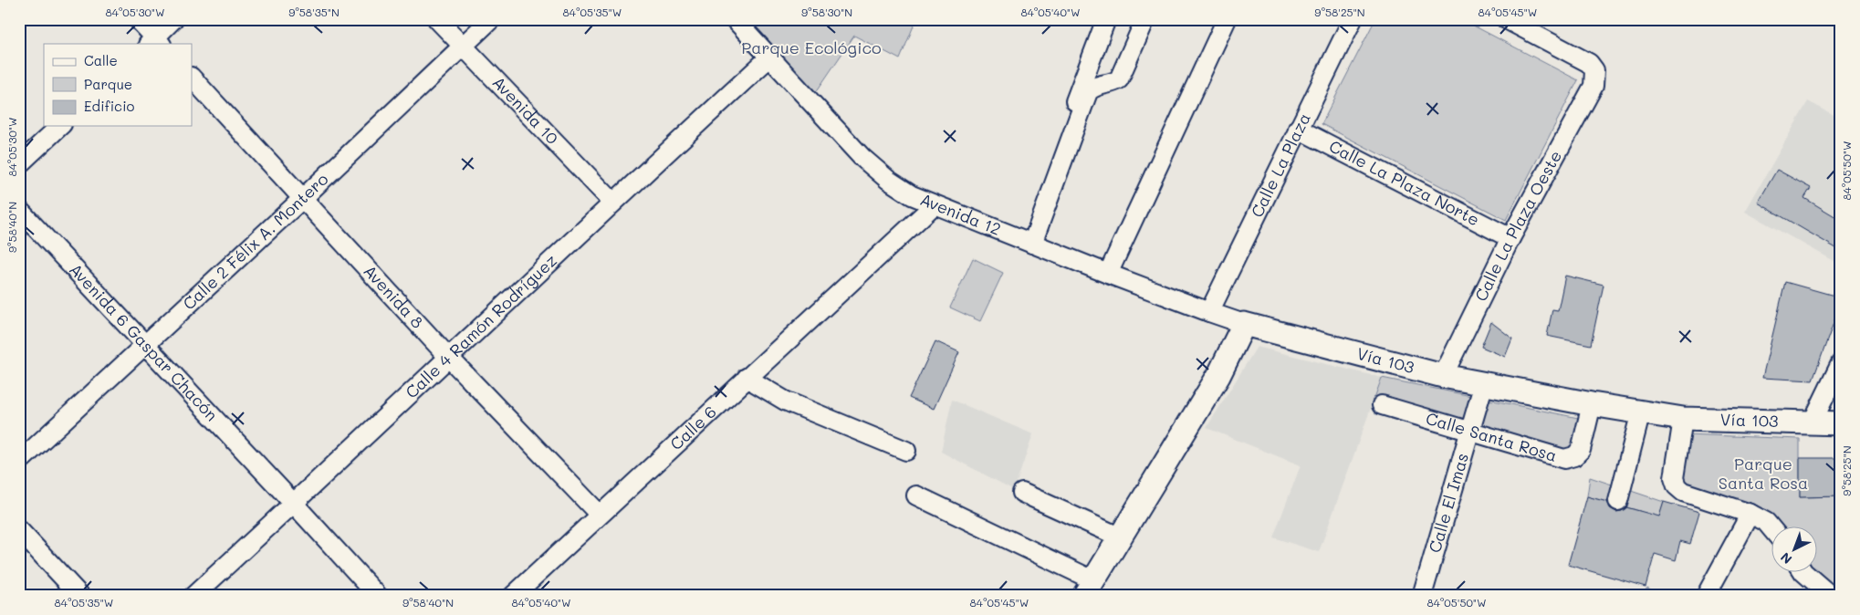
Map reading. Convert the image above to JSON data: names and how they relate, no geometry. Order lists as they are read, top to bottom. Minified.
{"streets":{"main road":["Vía 103"],"street":["Avenida 10","Calle La Plaza","Calle La Plaza Norte","Avenida 12","Calle La Plaza Oeste","Calle 2 Félix A. Montero","Avenida 8","Calle 4 Ramón Rodríguez","Avenida 6 Gaspar Chacón","Calle 6","Calle Santa Rosa","Calle El Imas"]},"crossings":[["Avenida 10","Calle 2 Félix A. Montero"],["Avenida 10","Calle 4 Ramón Rodríguez"],["Calle La Plaza","Calle La Plaza Norte"],["Calle La Plaza","Avenida 12"],["Calle La Plaza Norte","Calle La Plaza Oeste"],["Avenida 12","Calle 4 Ramón Rodríguez"],["Avenida 12","Vía 103"],["Avenida 12","Calle 6"],["Calle La Plaza Oeste","Vía 103"],["Calle 2 Félix A. Montero","Avenida 8"],["Calle 2 Félix A. Montero","Avenida 6 Gaspar Chacón"],["Avenida 8","Calle 4 Ramón Rodríguez"],["Avenida 8","Calle 6"],["Calle 4 Ramón Rodríguez","Avenida 6 Gaspar Chacón"],["Vía 103","Calle Santa Rosa"],["Vía 103","Calle El Imas"],["Calle Santa Rosa","Calle El Imas"]],"parks":["Parque Ecológico","Parque Santa Rosa"],"legend":["Calle","Parque","Edificio"],"north":"bottom left","coordinates":["84°05'30\"W","9°58'35\"N","84°05'35\"W","9°58'30\"N","84°05'40\"W","9°58'25\"N","84°05'45\"W","84°05'50\"W","9°58'40\"N"]}
